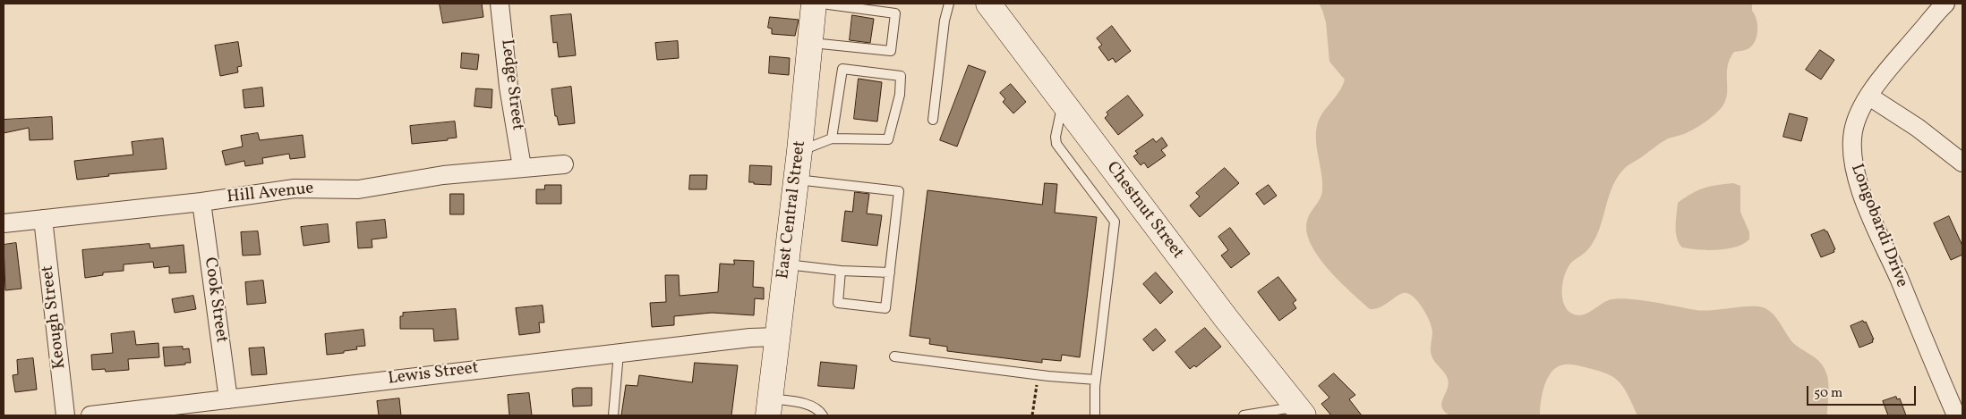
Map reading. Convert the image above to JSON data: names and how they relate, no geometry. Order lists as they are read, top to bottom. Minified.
{"streets":{"main road":["East Central Street","Chestnut Street"],"street":["Ledge Street","Hill Avenue","Longobardi Drive","Cook Street","Keough Street","Lewis Street"]},"crossings":[["Ledge Street","Hill Avenue"],["Hill Avenue","Cook Street"],["Hill Avenue","Keough Street"],["East Central Street","Lewis Street"],["Cook Street","Lewis Street"]],"scale_bar":"50 m"}
